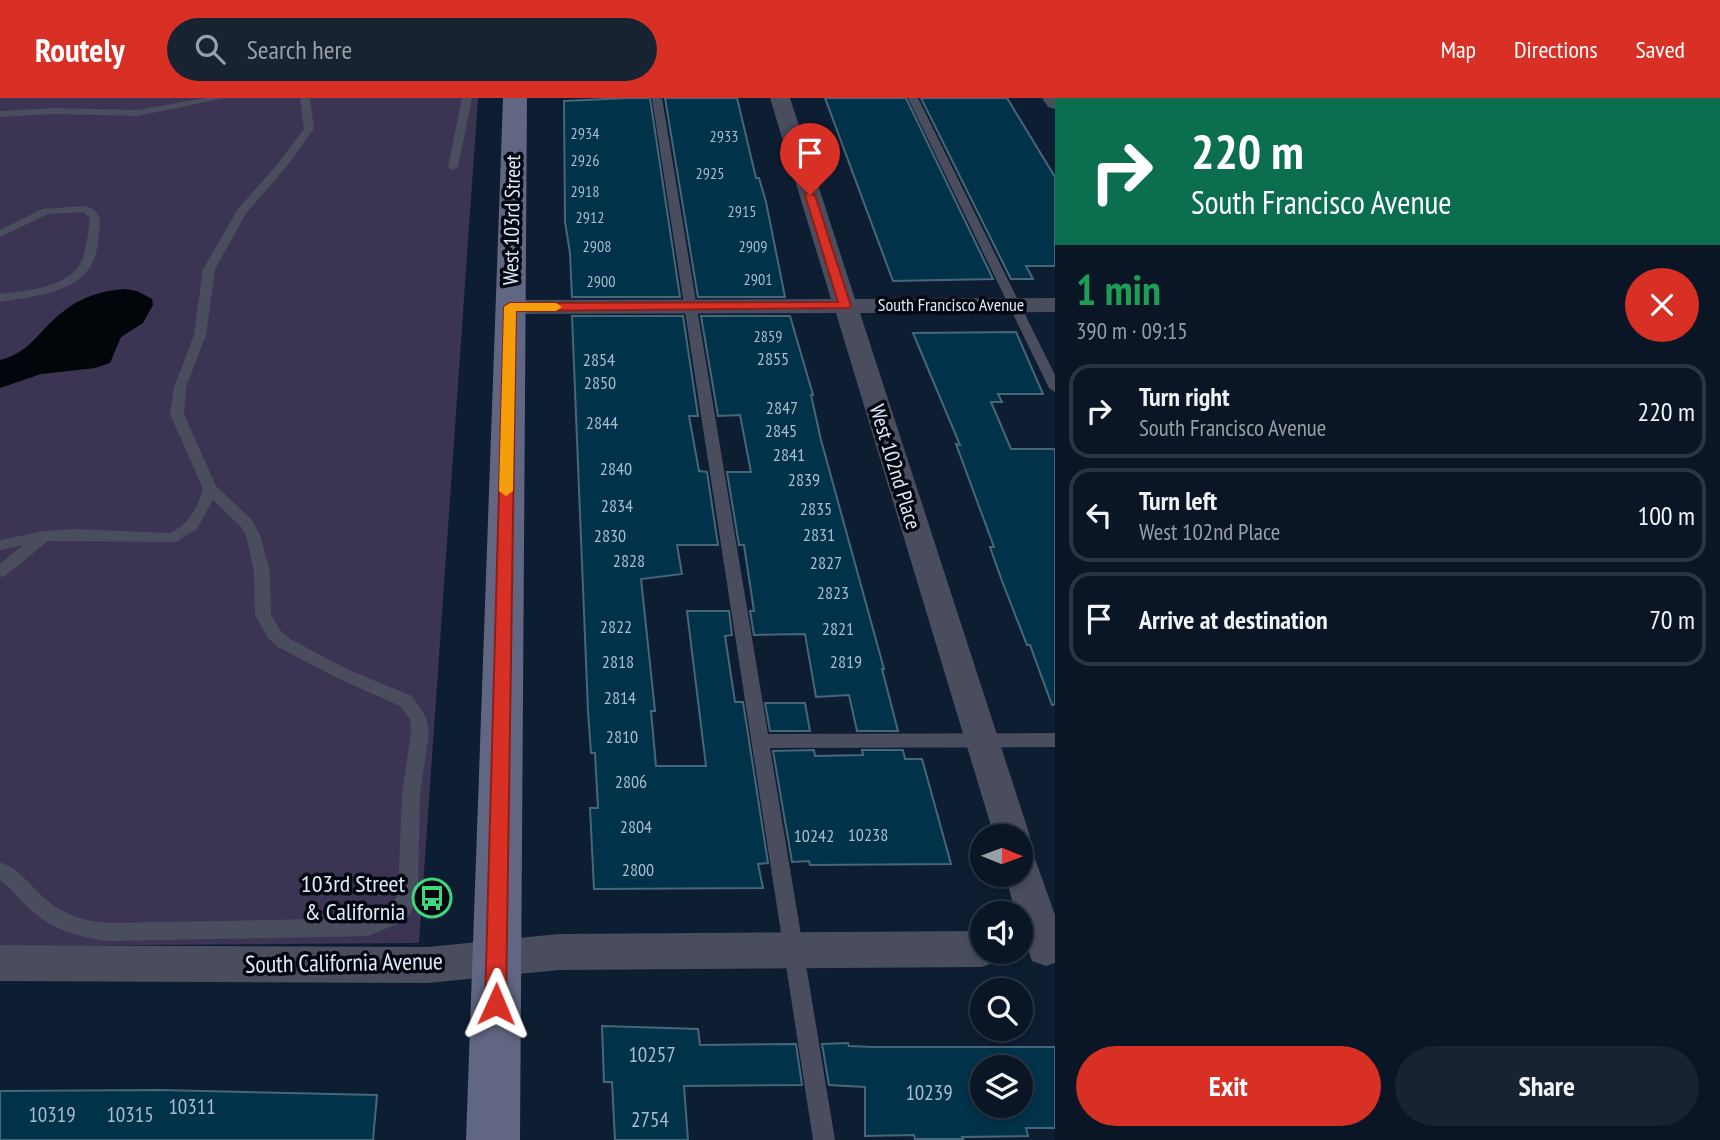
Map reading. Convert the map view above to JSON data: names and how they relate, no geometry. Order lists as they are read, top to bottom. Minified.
{"streets":{"main road":["West 103rd Street"],"street":["South Francisco Avenue","West 102nd Place","South California Avenue"]},"crossings":[["West 103rd Street","South Francisco Avenue"],["West 103rd Street","South California Avenue"],["South Francisco Avenue","West 102nd Place"]],"places":{"bus stop":["103rd Street & California"]},"house_numbers":["2934","2933","2926","2925","2918","2915","2912","2908","2909","2901","2900","2859","2855","2854","2850","2847","2844","2845","2841","2840","2839","2834","2835","2831","2830","2828","2827","2823","2822","2821","2818","2819","2814","2810","2806","2804","10238","10242","2800","10257","10239","10311","10319","10315","2754"],"north":"right","page":{"header":"Routely","search":"Search here","nav":["Map","Directions","Saved"],"turn":["220 m","South Francisco Avenue"],"heading":["1 min","390 m · 09:15"],"list":[{"name":"Turn right","note":"South Francisco Avenue","value":"220 m"},{"name":"Turn left","note":"West 102nd Place","value":"100 m"},{"name":"Arrive at destination","value":"70 m"}],"buttons":["Exit","Share"]}}
